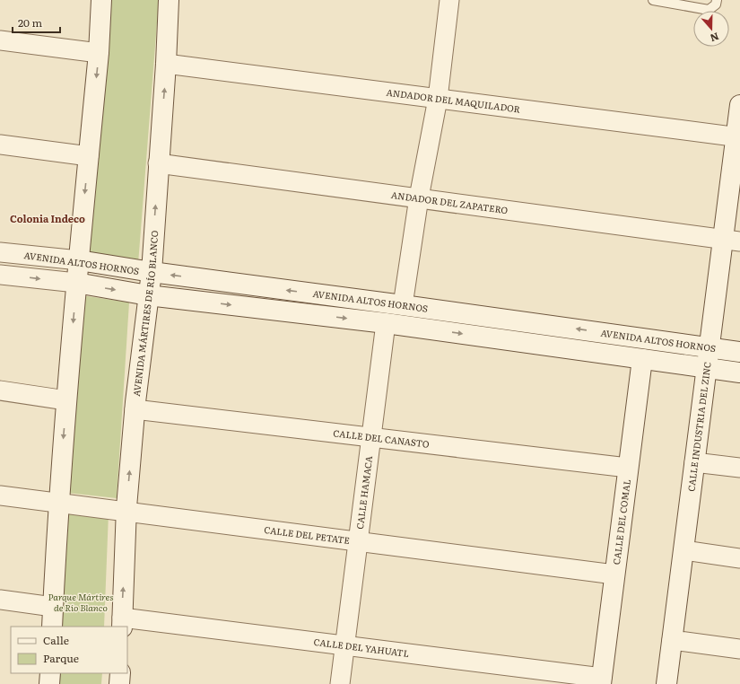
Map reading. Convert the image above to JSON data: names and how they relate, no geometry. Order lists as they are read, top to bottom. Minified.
{"streets":{"street":["ANDADOR DEL MAQUILADOR","ANDADOR DEL ZAPATERO","AVENIDA ALTOS HORNOS","AVENIDA MÁRTIRES DE RÍO BLANCO","CALLE INDUSTRIA DEL ZINC","CALLE DEL CANASTO","CALLE HAMACA","CALLE DEL COMAL","CALLE DEL PETATE","CALLE DEL YAHUATL"]},"crossings":[["ANDADOR DEL MAQUILADOR","AVENIDA MÁRTIRES DE RÍO BLANCO"],["ANDADOR DEL MAQUILADOR","CALLE INDUSTRIA DEL ZINC"],["ANDADOR DEL ZAPATERO","AVENIDA MÁRTIRES DE RÍO BLANCO"],["ANDADOR DEL ZAPATERO","CALLE INDUSTRIA DEL ZINC"],["AVENIDA ALTOS HORNOS","AVENIDA MÁRTIRES DE RÍO BLANCO"],["AVENIDA ALTOS HORNOS","CALLE INDUSTRIA DEL ZINC"],["AVENIDA MÁRTIRES DE RÍO BLANCO","CALLE DEL CANASTO"],["AVENIDA MÁRTIRES DE RÍO BLANCO","CALLE DEL PETATE"],["AVENIDA MÁRTIRES DE RÍO BLANCO","CALLE DEL YAHUATL"],["CALLE DEL CANASTO","CALLE HAMACA"],["CALLE DEL CANASTO","CALLE DEL COMAL"],["CALLE HAMACA","CALLE DEL PETATE"],["CALLE HAMACA","CALLE DEL YAHUATL"],["CALLE DEL COMAL","CALLE DEL PETATE"],["CALLE DEL COMAL","CALLE DEL YAHUATL"]],"districts":["Colonia Indeco"],"parks":["Parque Mártires de Río Blanco"],"legend":["Calle","Parque"],"scale_bar":"20 m","north":"bottom"}
